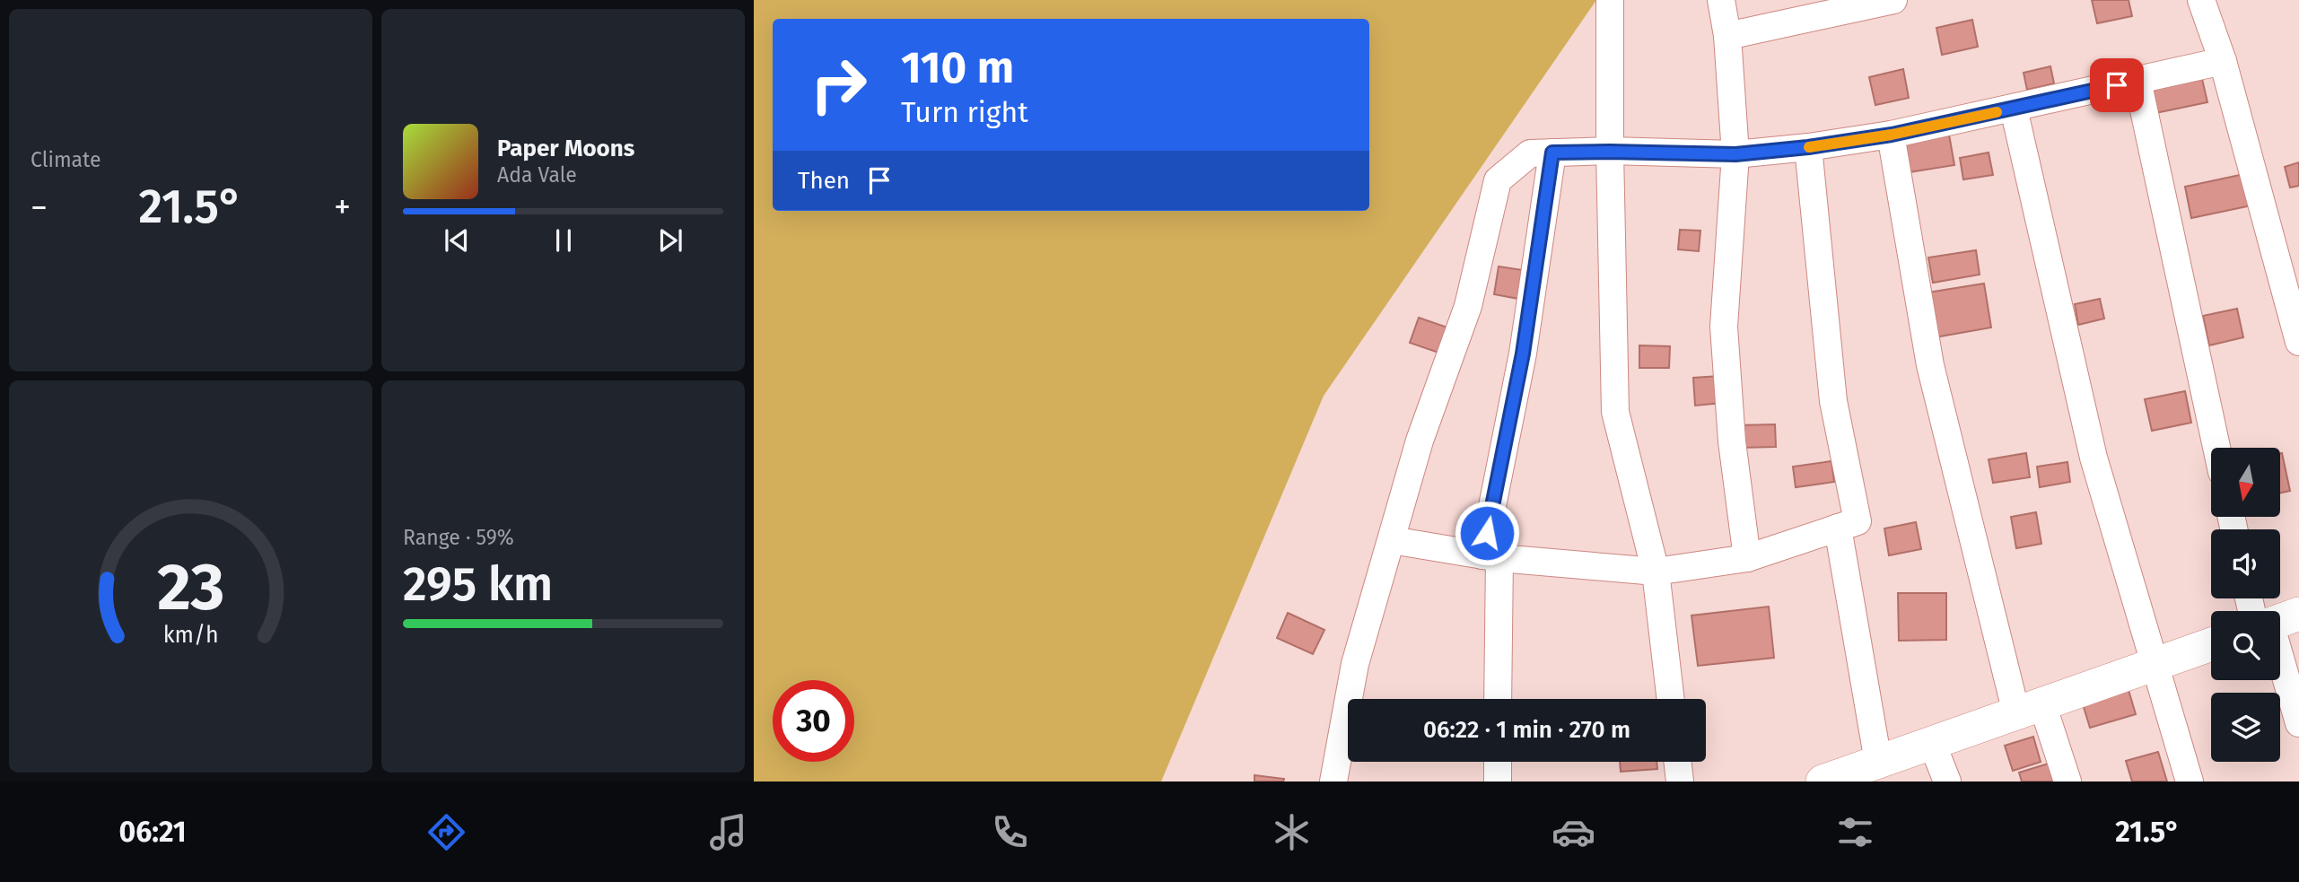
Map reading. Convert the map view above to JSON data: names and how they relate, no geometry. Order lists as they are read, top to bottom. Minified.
{"north":"bottom","page":{"tile":["Climate",["Range · 59%","295 km"]],"turn":["110 m","Turn right"],"song":["Paper Moons","Ada Vale"],"then":"Then","heat":["−","21.5°","+"],"limit":"30","trip":"06:22 · 1 min · 270 m","tabs":["06:21","21.5°"],"gauge":["23","km/h"]}}
